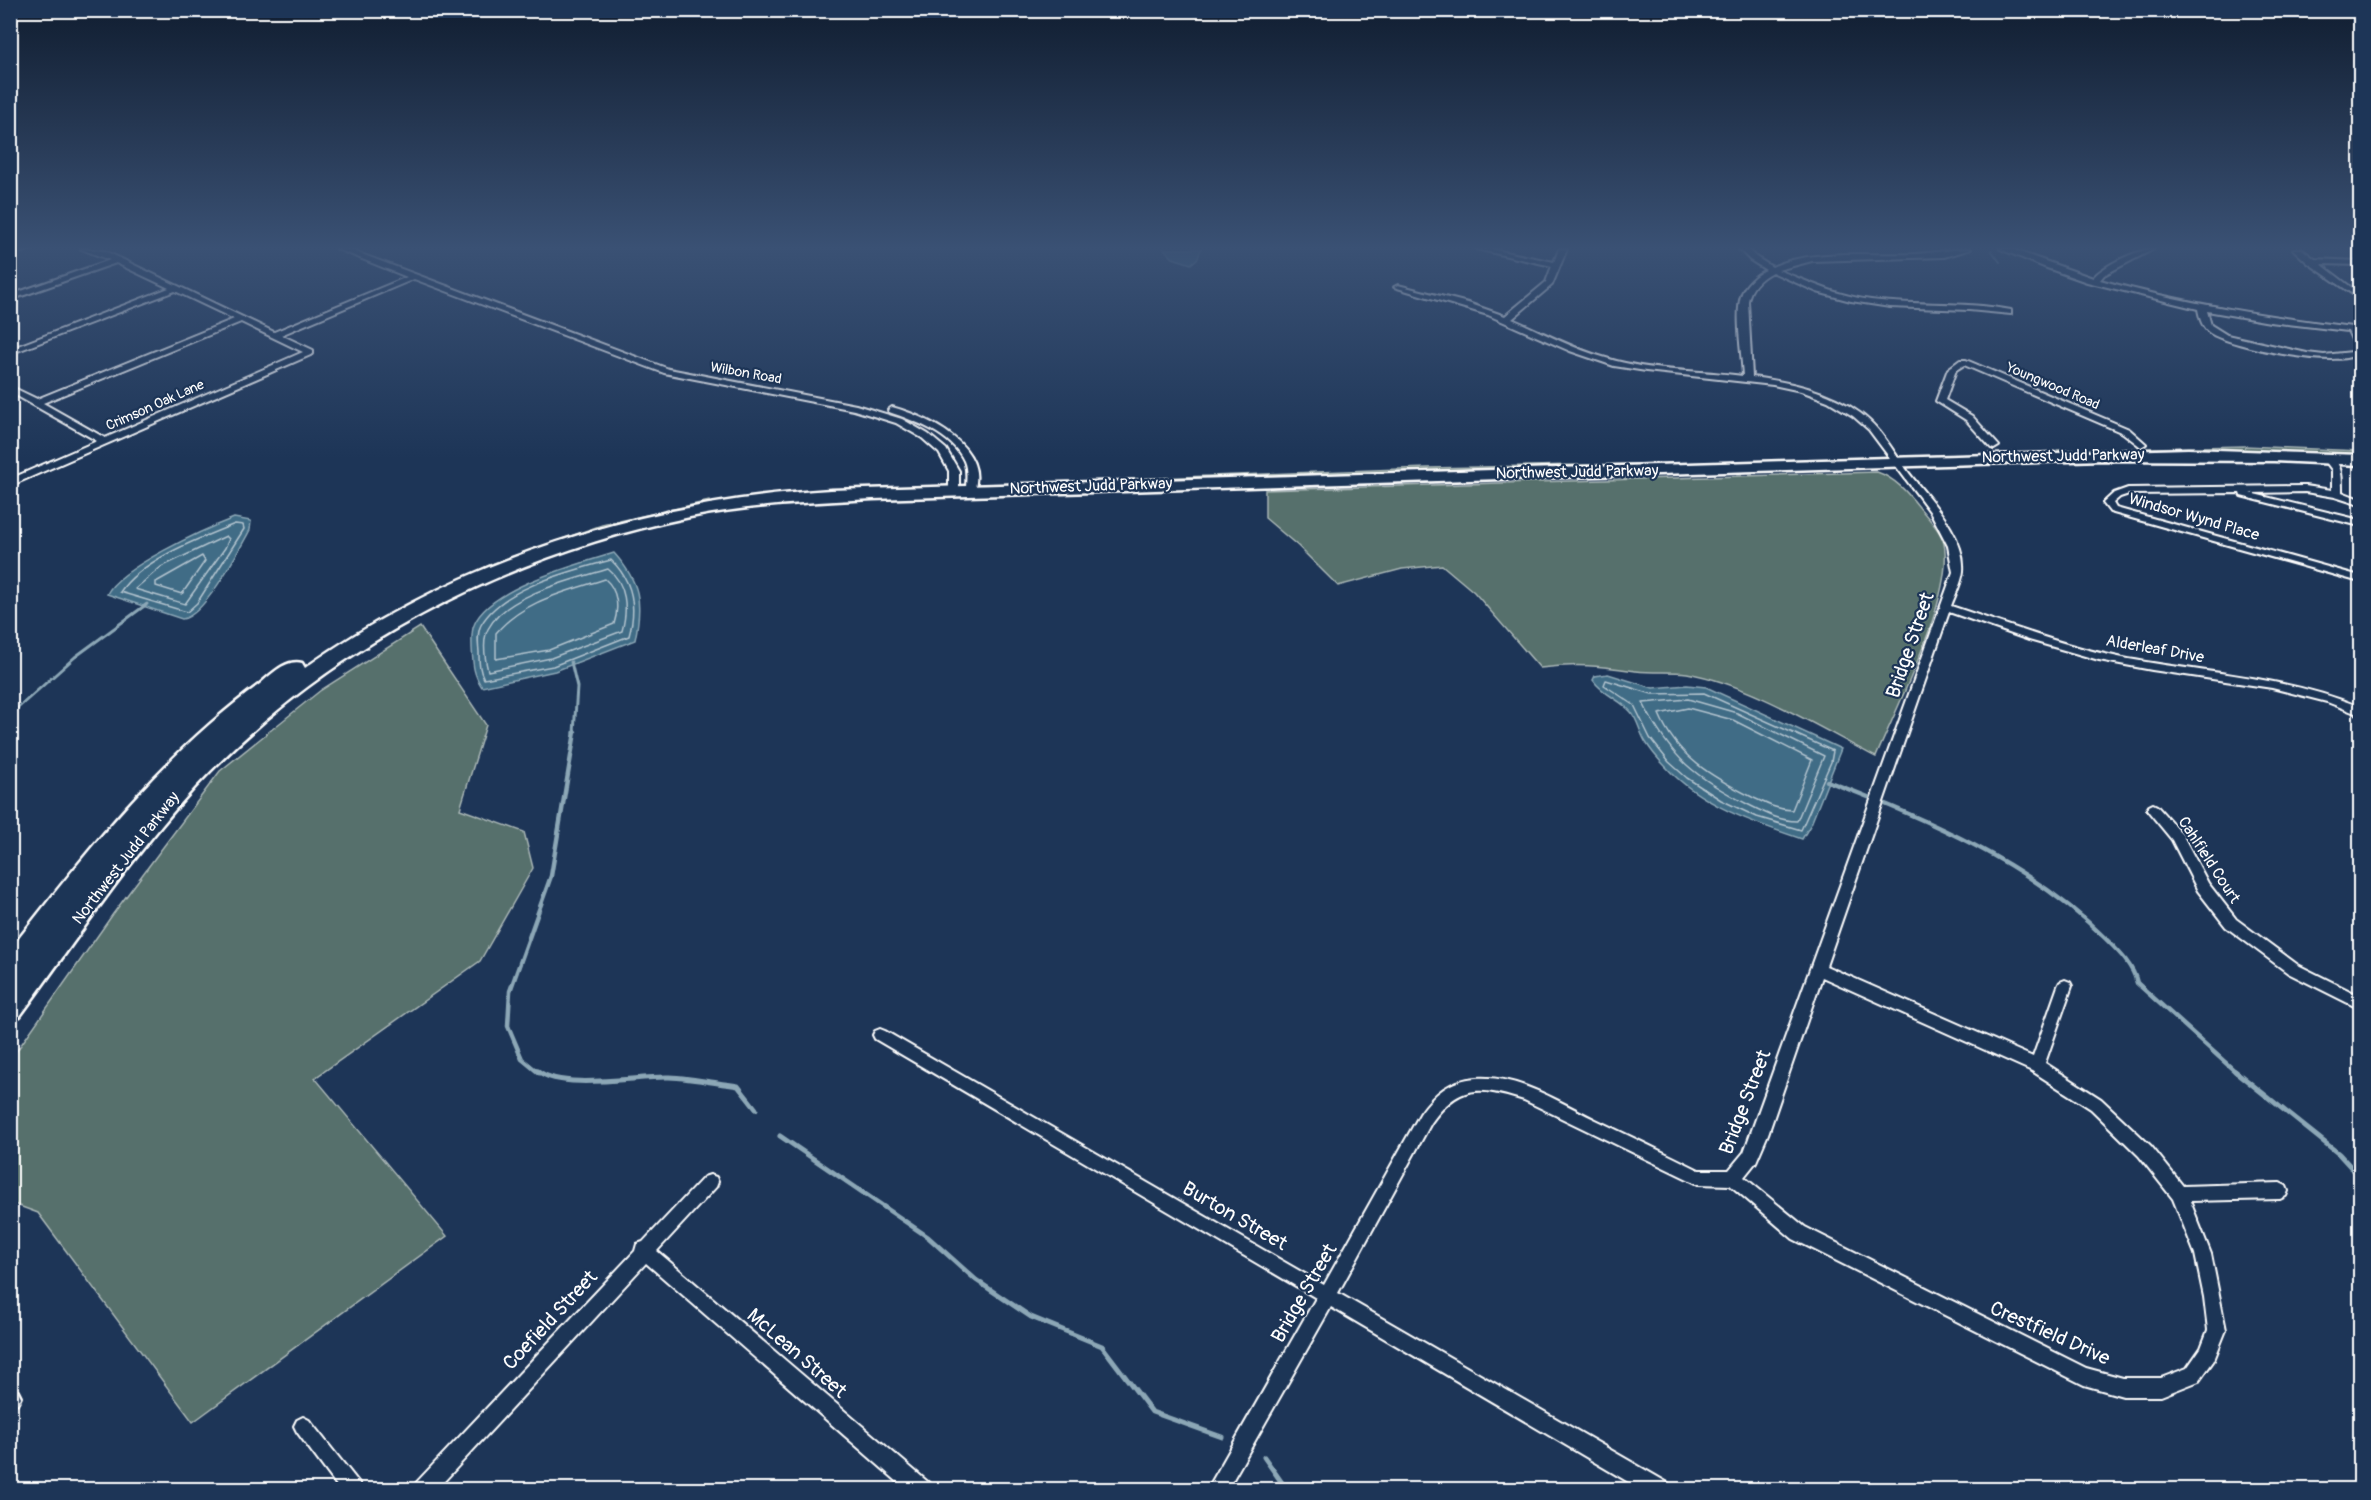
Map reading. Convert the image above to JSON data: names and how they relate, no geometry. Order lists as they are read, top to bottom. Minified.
{"streets":{"highway":["Northwest Judd Parkway"],"street":["Wilbon Road","Youngwood Road","Crimson Oak Lane","Windsor Wynd Place","Bridge Street","Alderleaf Drive","Cahlfield Court","Burton Street","Coefield Street","Crestfield Drive","McLean Street"]},"crossings":[["Wilbon Road","Northwest Judd Parkway"],["Youngwood Road","Northwest Judd Parkway"],["Northwest Judd Parkway","Bridge Street"],["Bridge Street","Alderleaf Drive"],["Bridge Street","Burton Street"],["Bridge Street","Crestfield Drive"],["Coefield Street","McLean Street"]]}
